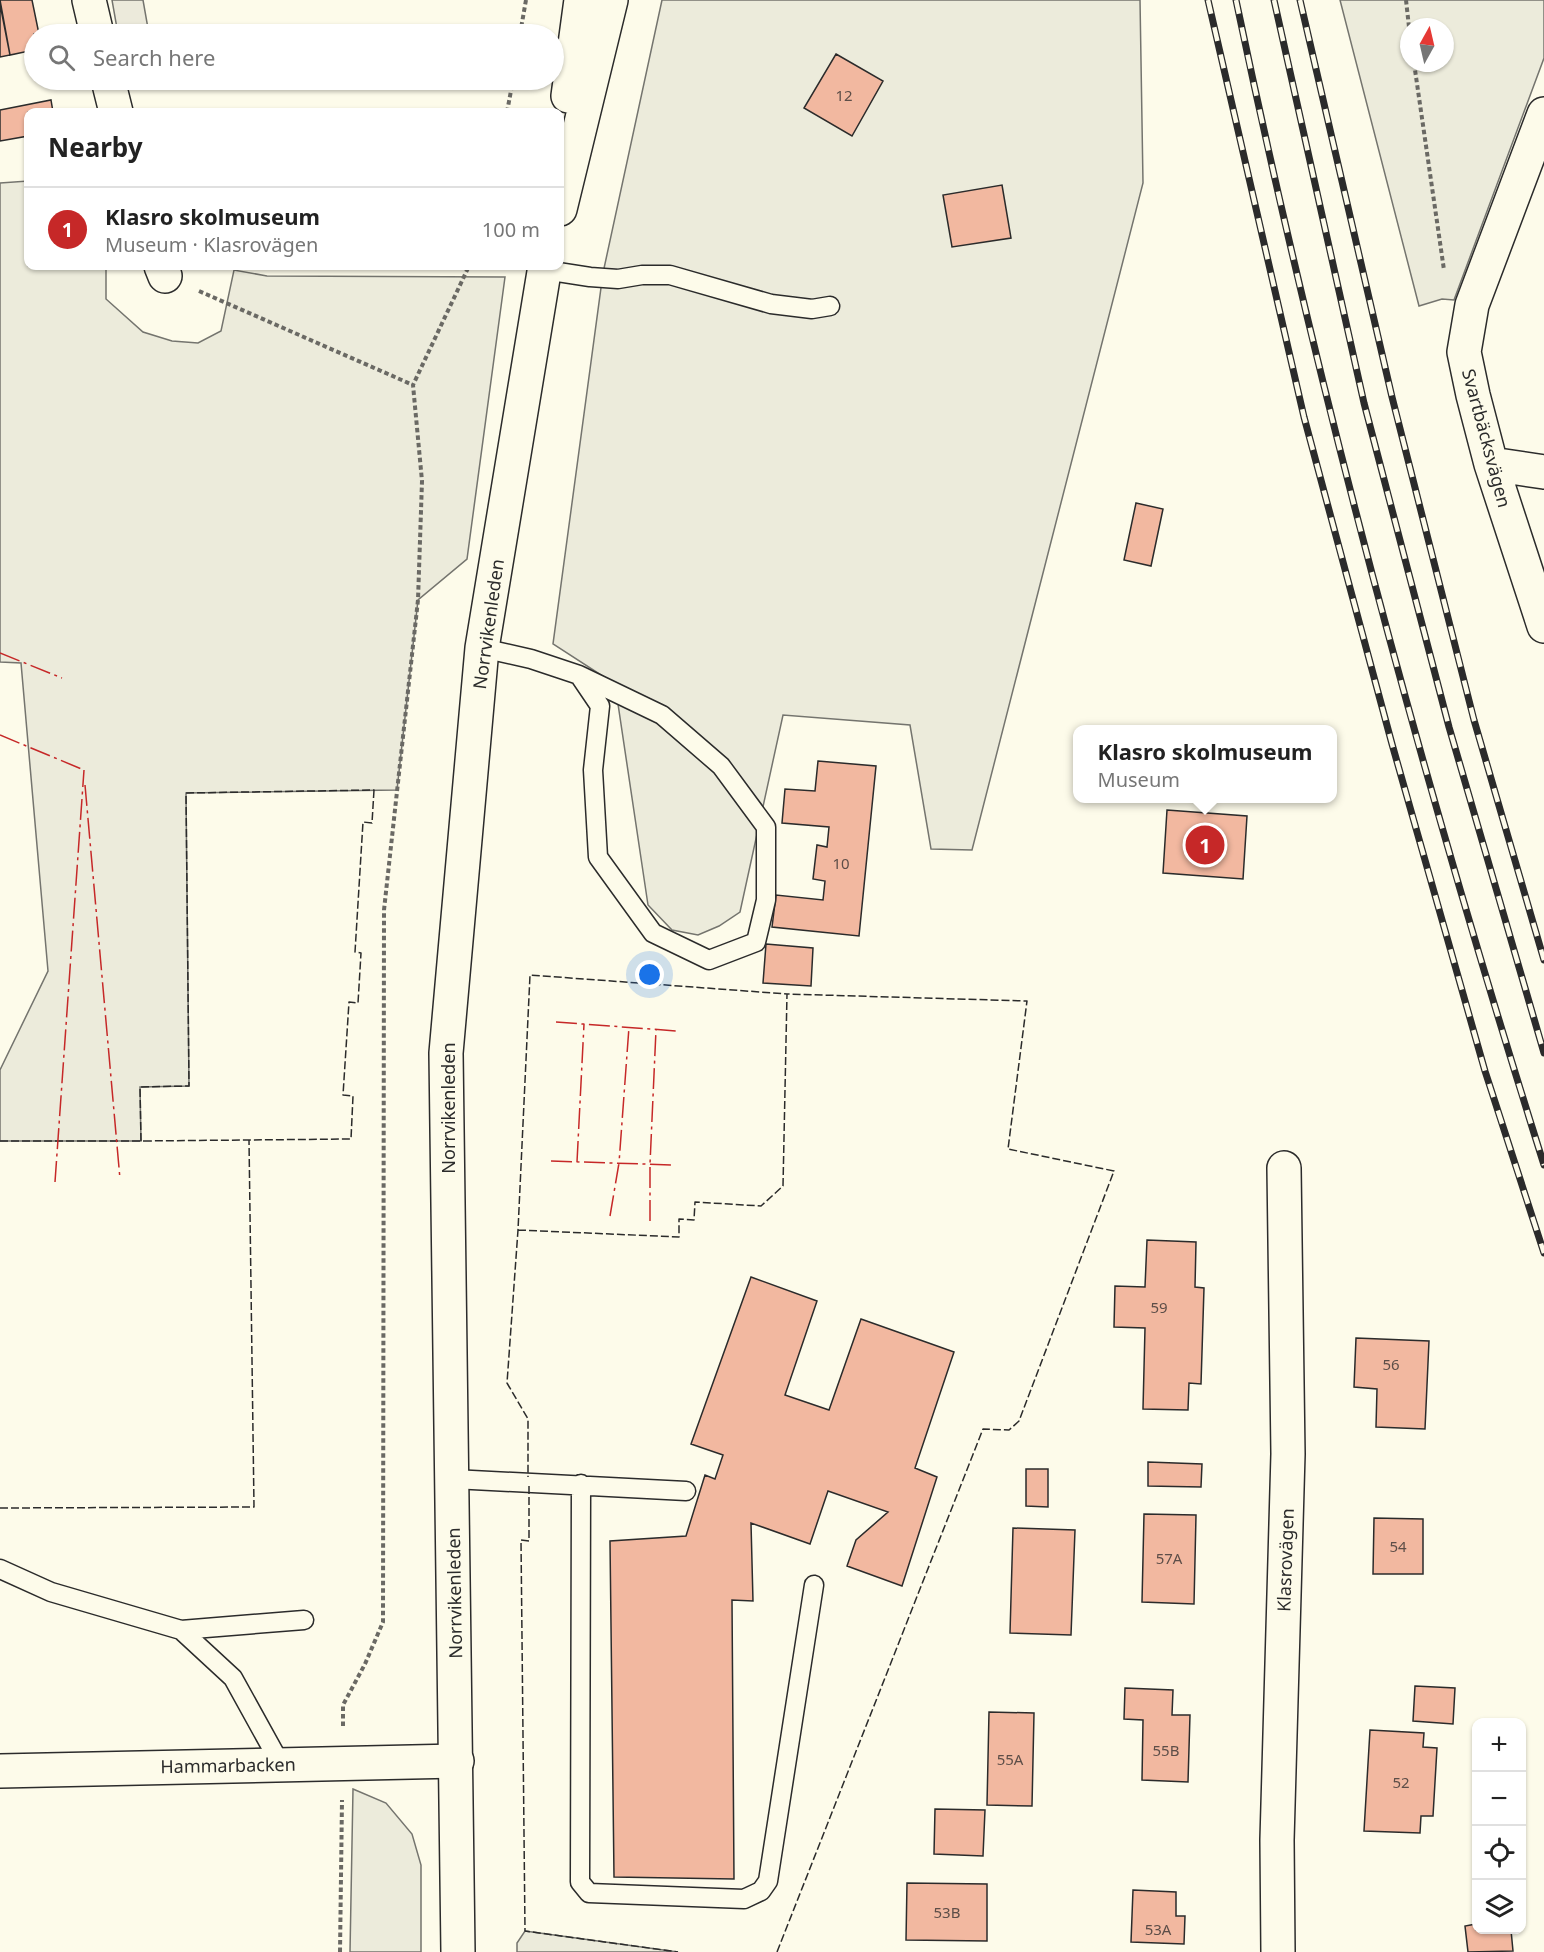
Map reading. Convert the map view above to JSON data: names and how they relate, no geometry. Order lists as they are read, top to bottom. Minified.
{"streets":{"main road":["Svartbäcksvägen","Norrvikenleden","Klasrovägen","Hammarbacken"]},"crossings":[["Norrvikenleden","Hammarbacken"]],"house_numbers":["12","10","59","56","54","57A","55B","55A","52","53B","53A"],"north":"top","page":{"search":"Search here","heading":"Nearby","list":[{"mark":"1","name":"Klasro skolmuseum","note":"Museum · Klasrovägen","value":"100 m"}],"popup":["Klasro skolmuseum","Museum"],"pins":"1","map_buttons":["+","−"]}}
